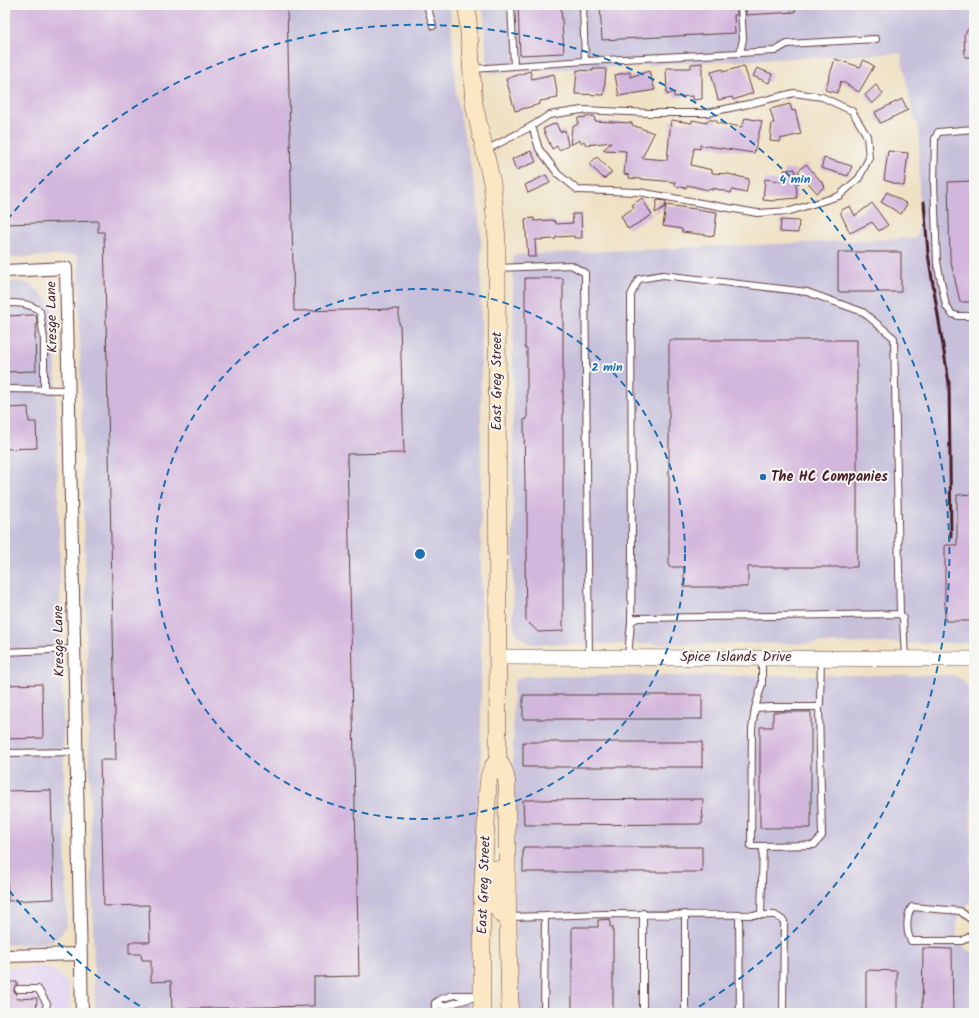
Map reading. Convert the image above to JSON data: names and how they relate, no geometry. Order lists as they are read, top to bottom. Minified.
{"streets":{"main road":["East Greg Street"],"street":["Kresge Lane","Spice Islands Drive"]},"crossings":[["East Greg Street","Spice Islands Drive"]],"places":["The HC Companies"],"rings":["4 min","2 min"]}
